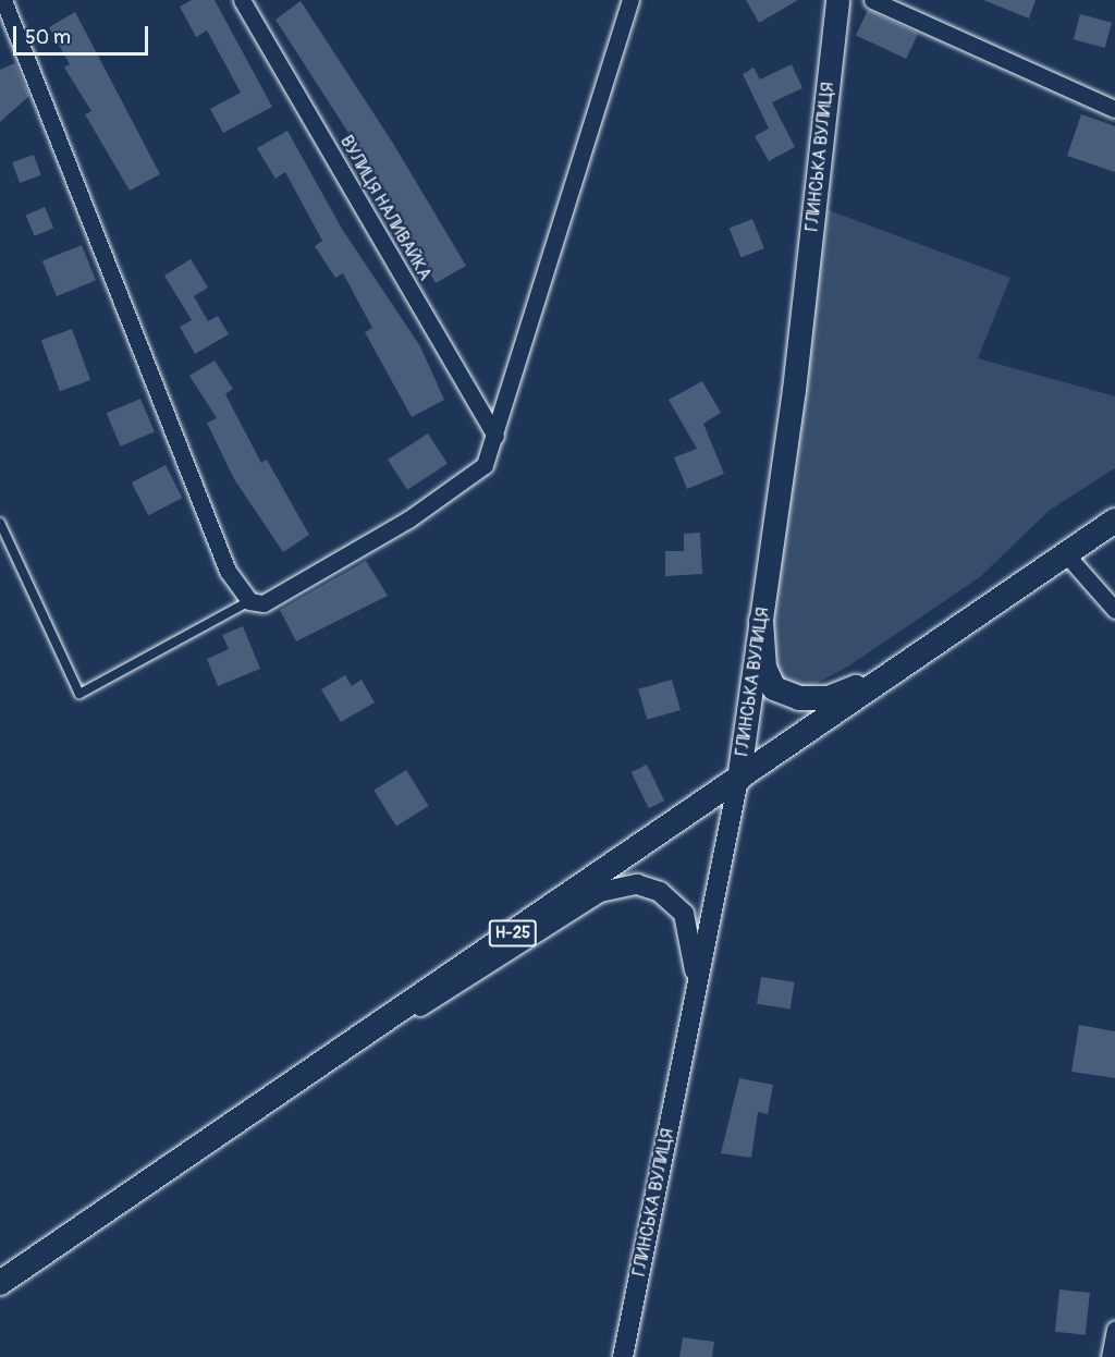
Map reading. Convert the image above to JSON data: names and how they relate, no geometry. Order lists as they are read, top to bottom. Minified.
{"streets":{"main road":["ГЛИНСЬКА ВУЛИЦЯ","Н-25"],"street":["ВУЛИЦЯ НАЛИВАЙКА"]},"crossings":[["ГЛИНСЬКА ВУЛИЦЯ","Н-25"]],"scale_bar":"50 m"}
